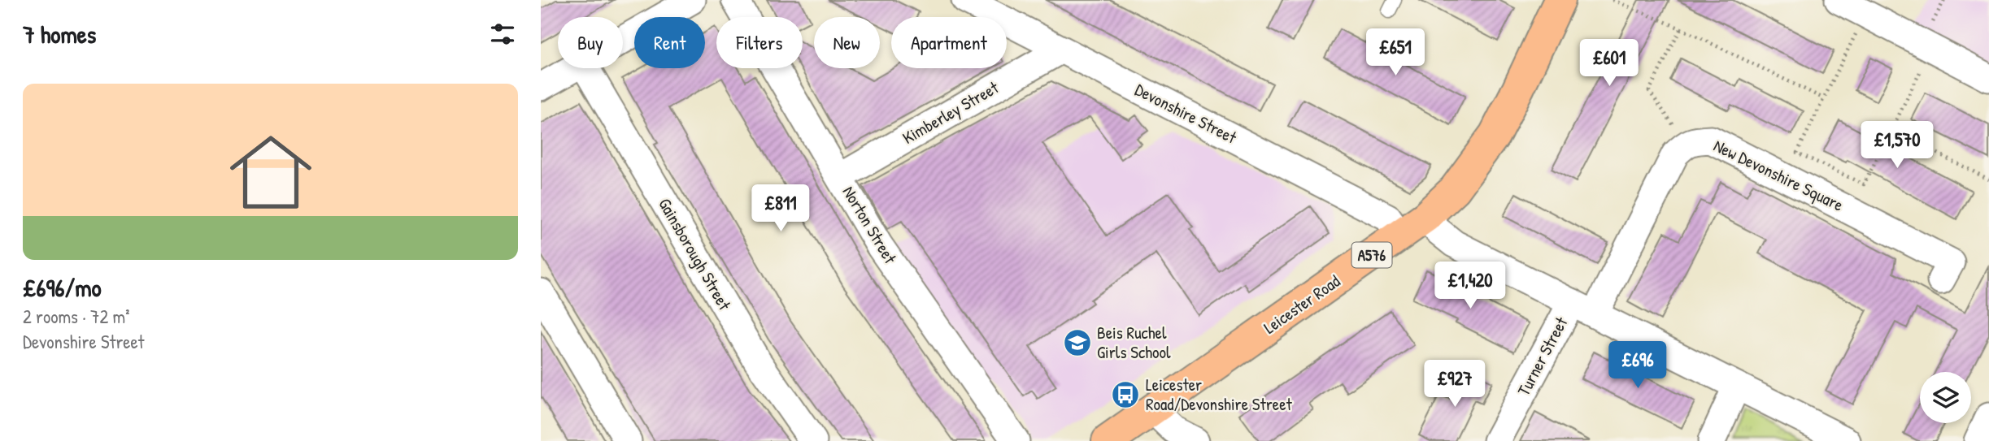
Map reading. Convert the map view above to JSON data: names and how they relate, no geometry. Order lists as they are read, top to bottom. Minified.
{"streets":{"main road":["A576","Leicester Road"],"street":["Kimberley Street","Devonshire Street","New Devonshire Square","Norton Street","Gainsborough Street","Turner Street"]},"crossings":[["Kimberley Street","Devonshire Street"],["Kimberley Street","Norton Street"],["Devonshire Street","Leicester Road"]],"places":{"school or university":["Beis Ruchel Girls School"],"bus stop":["Leicester Road/Devonshire Street"]},"page":{"heading":"7 homes","chip":["Buy","Rent","Filters","New","Apartment"],"price":["£651","£601","£1,570","£811","£1,420","£696","£927"],"list":[{"name":"£696/mo","note":"2 rooms · 72 m² · Devonshire Street"}]}}
